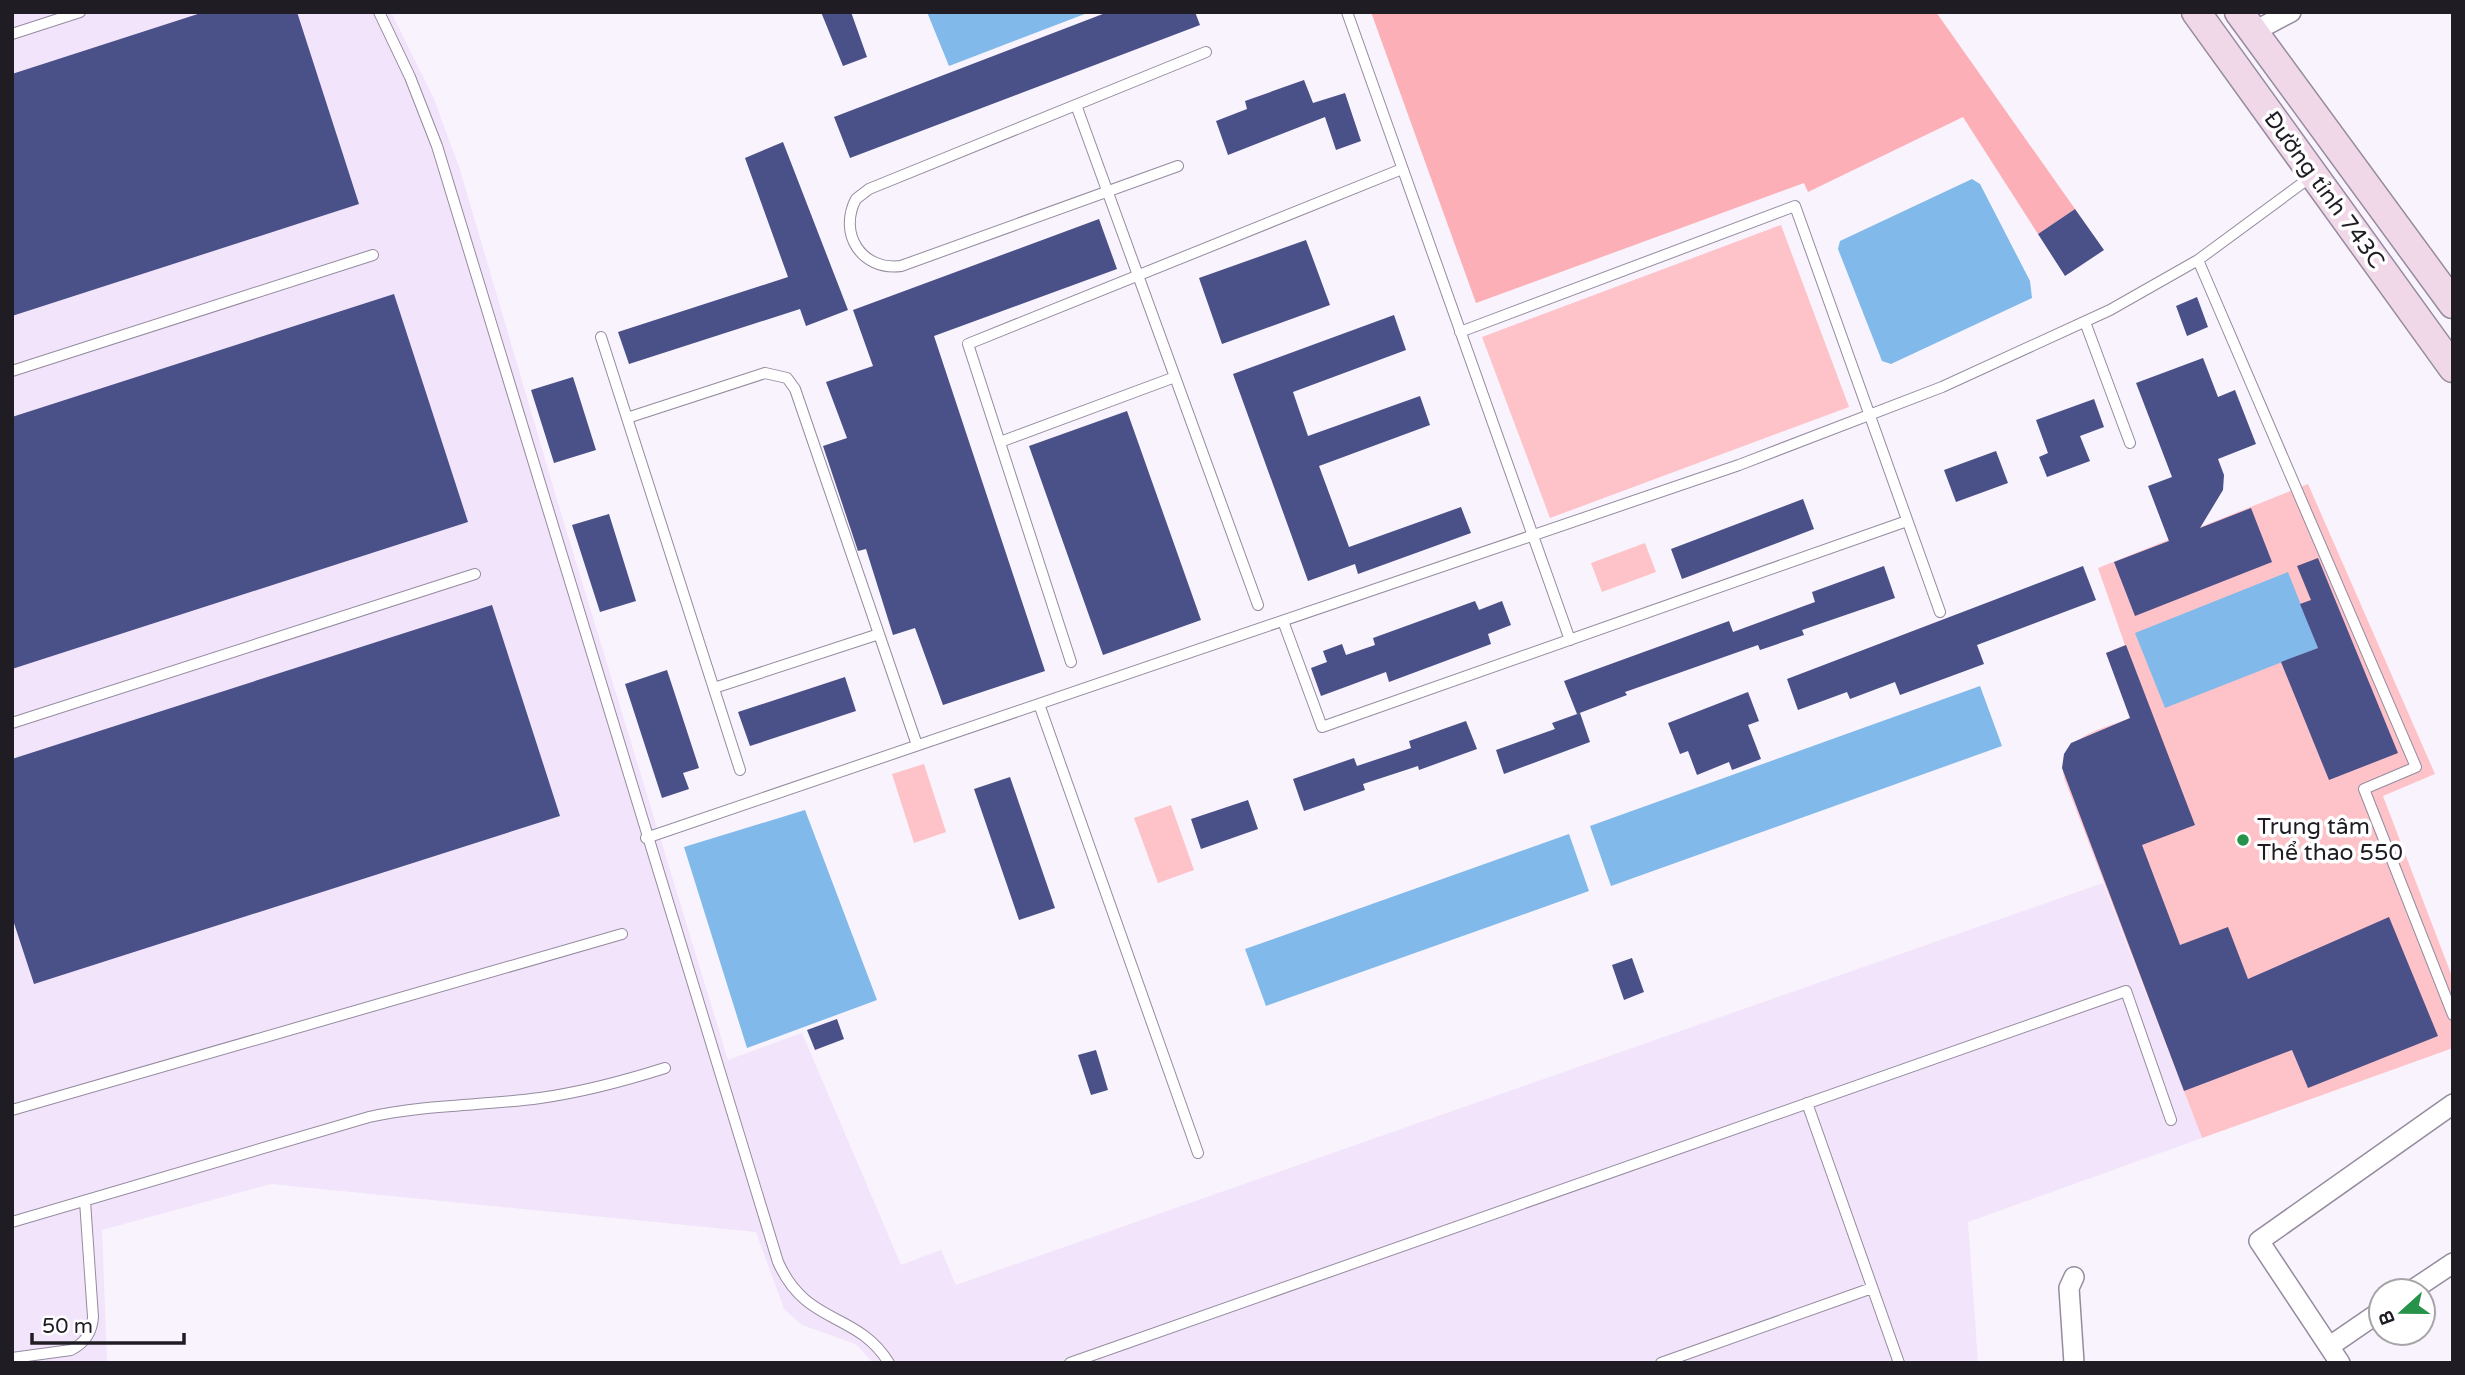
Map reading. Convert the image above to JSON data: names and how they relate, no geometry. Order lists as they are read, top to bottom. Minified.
{"streets":{"main road":["Đường tỉnh 743C"]},"places":["Trung tâm Thể thao 550"],"scale_bar":"50 m","north":"left"}
